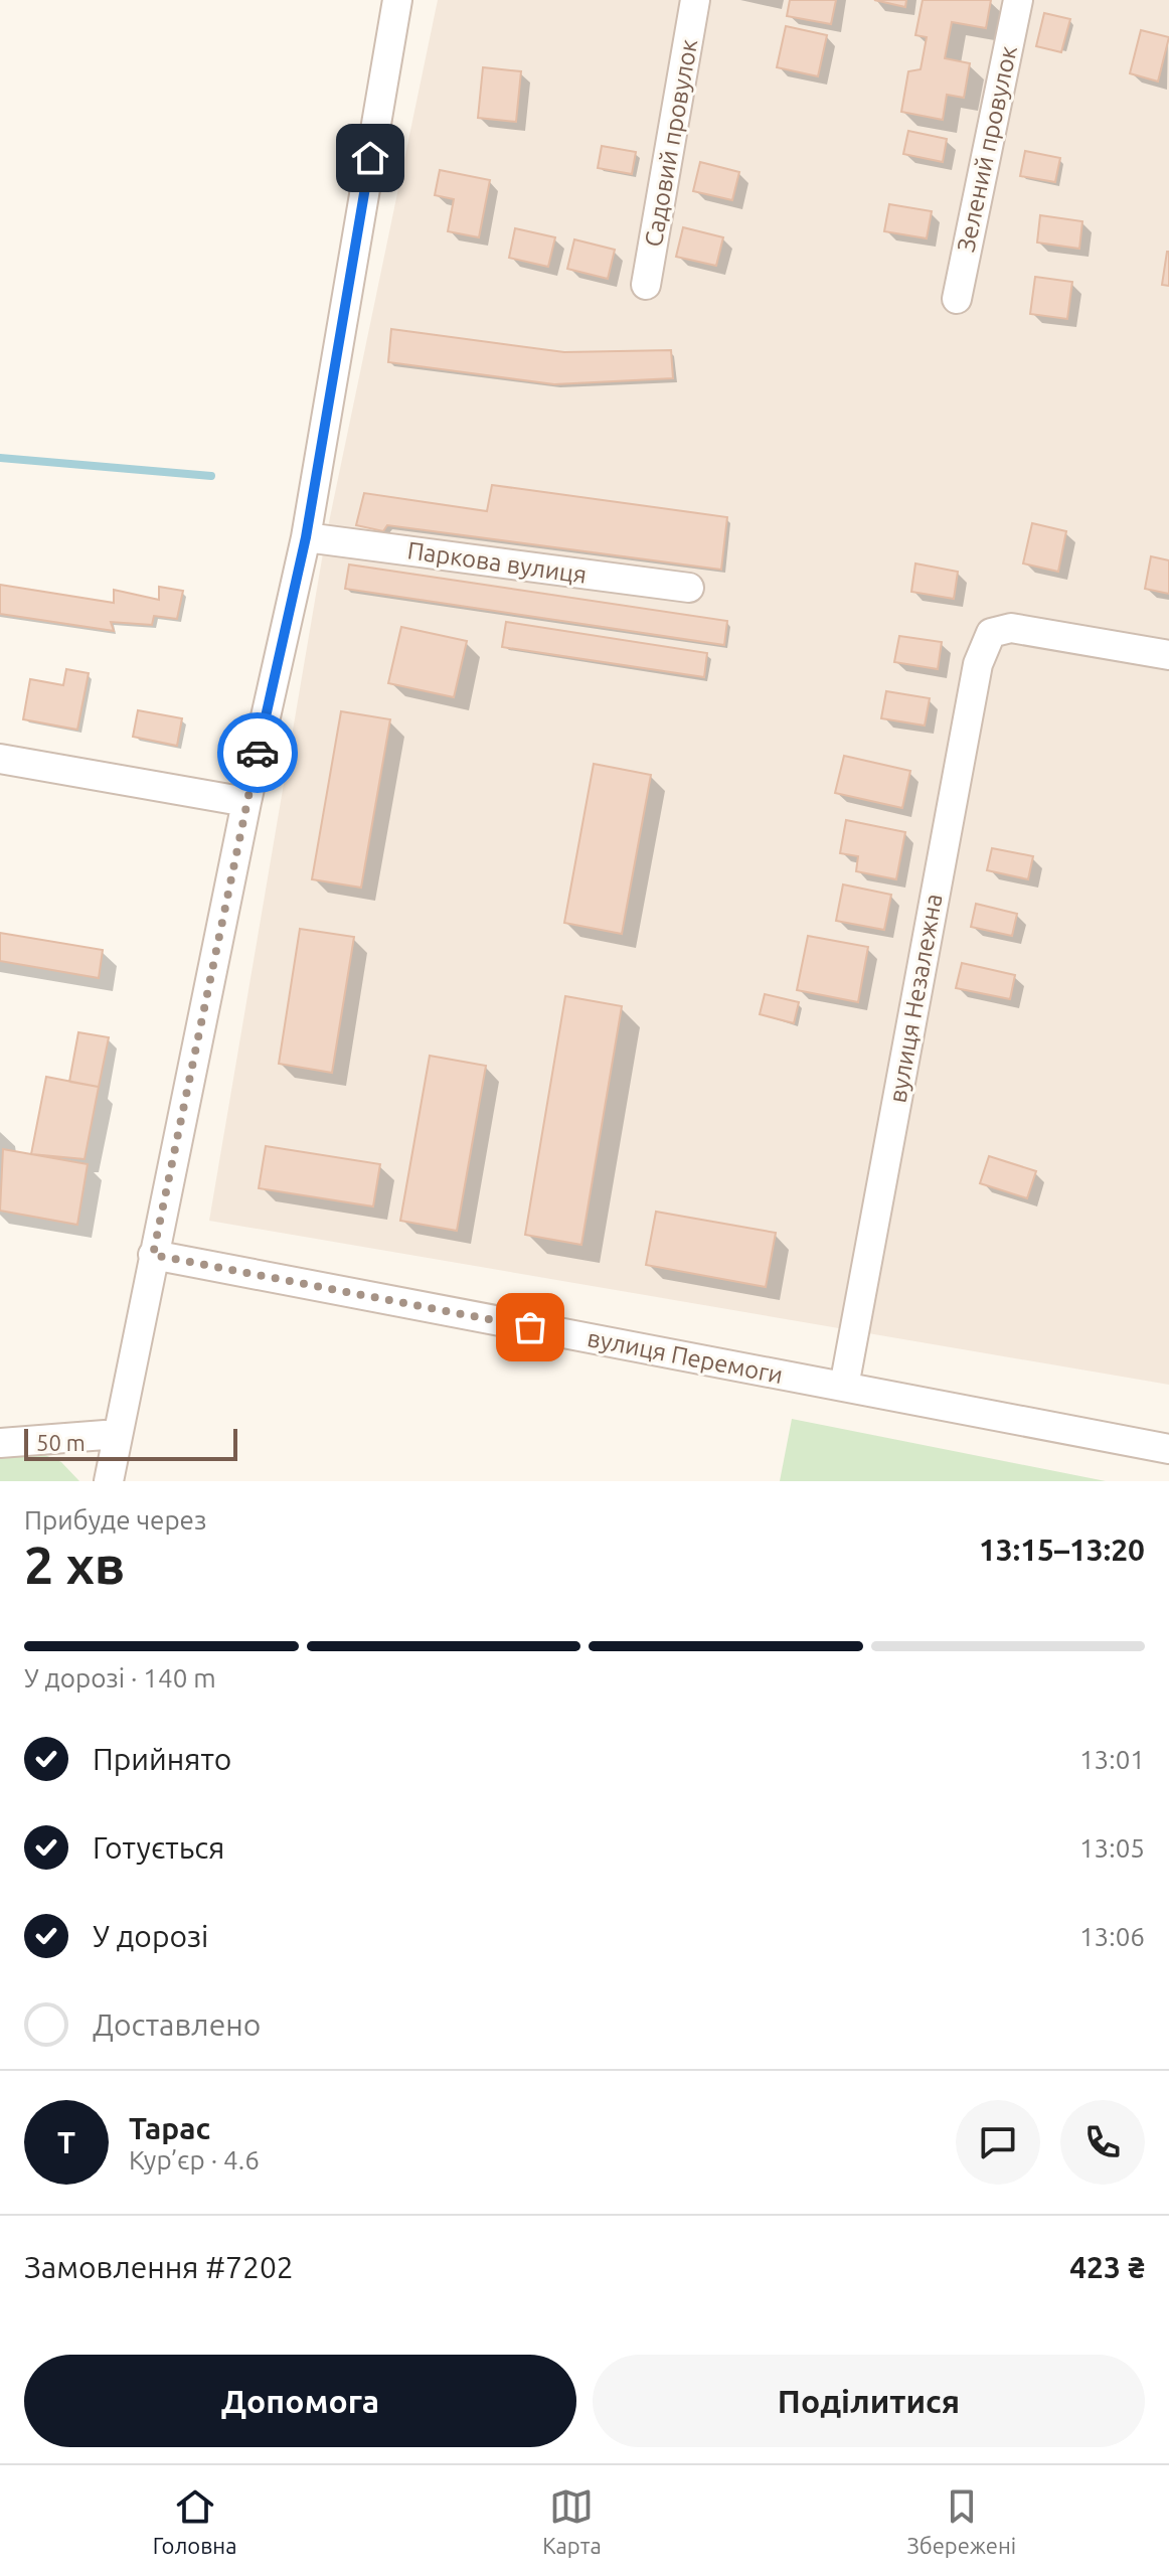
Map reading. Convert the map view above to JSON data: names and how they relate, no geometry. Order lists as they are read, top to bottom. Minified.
{"streets":{"street":["Садовий провулок","Зелений провулок","Паркова вулиця","вулиця Незалежна","вулиця Перемоги"]},"crossings":[["вулиця Незалежна","вулиця Перемоги"]],"scale_bar":"50 m","page":{"scale":"50 m","heading":["2 хв","Прибуде через","13:15–13:20"],"panel":["Тарас","Кур’єр · 4.6","Замовлення #7202","423 ₴"],"bar":"У дорозі · 140 m","list":[["Прийнято","13:01"],["Готується","13:05"],["У дорозі","13:06"],"Доставлено"],"round":"Т","buttons":["Допомога","Поділитися"],"tabs":["Головна","Карта","Збережені"]}}
